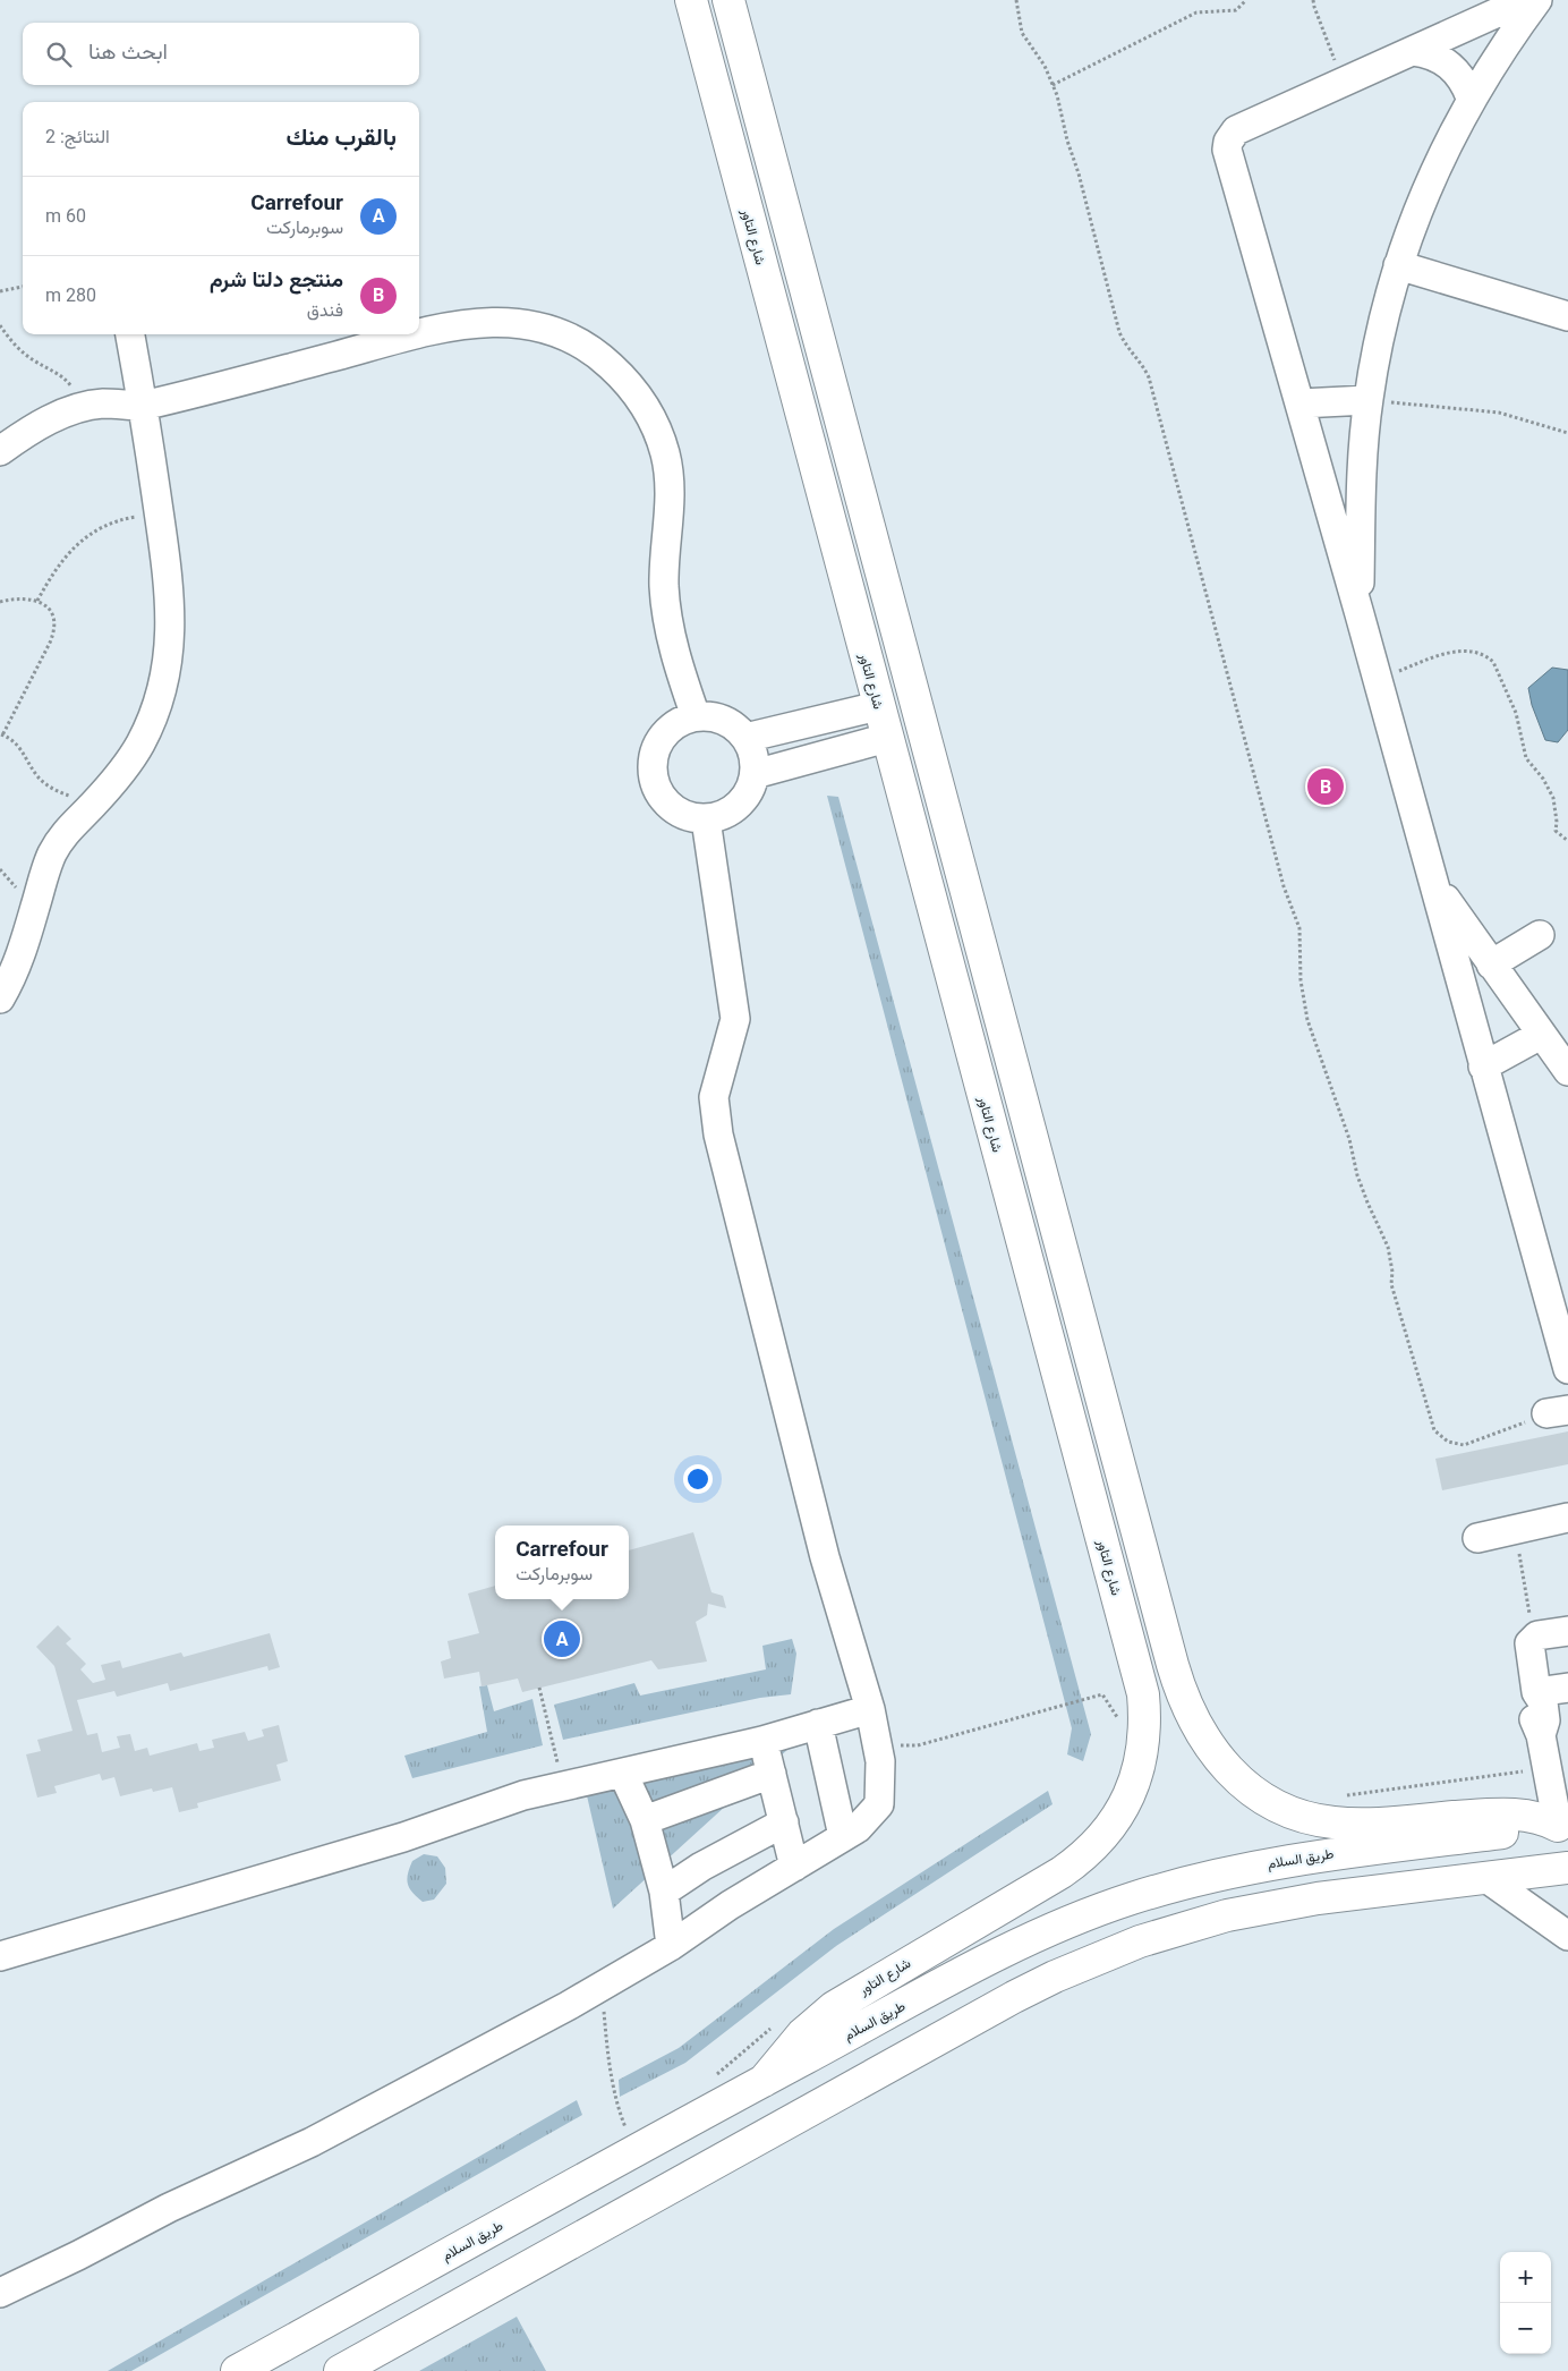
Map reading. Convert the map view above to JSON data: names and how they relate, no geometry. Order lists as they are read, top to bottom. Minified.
{"streets":{"main road":["شارع التاور","طريق السلام"]},"crossings":[["شارع التاور","طريق السلام"]],"page":{"search":"ابحث هنا","heading":["بالقرب منك","النتائج: 2"],"list":[{"mark":"A","name":"Carrefour","note":"سوبرماركت","value":"60 m"},{"mark":"B","name":"منتجع دلتا شرم","note":"فندق","value":"280 m"}],"pins":["B","A"],"popup":["Carrefour","سوبرماركت"],"map_buttons":["+","−"]}}
